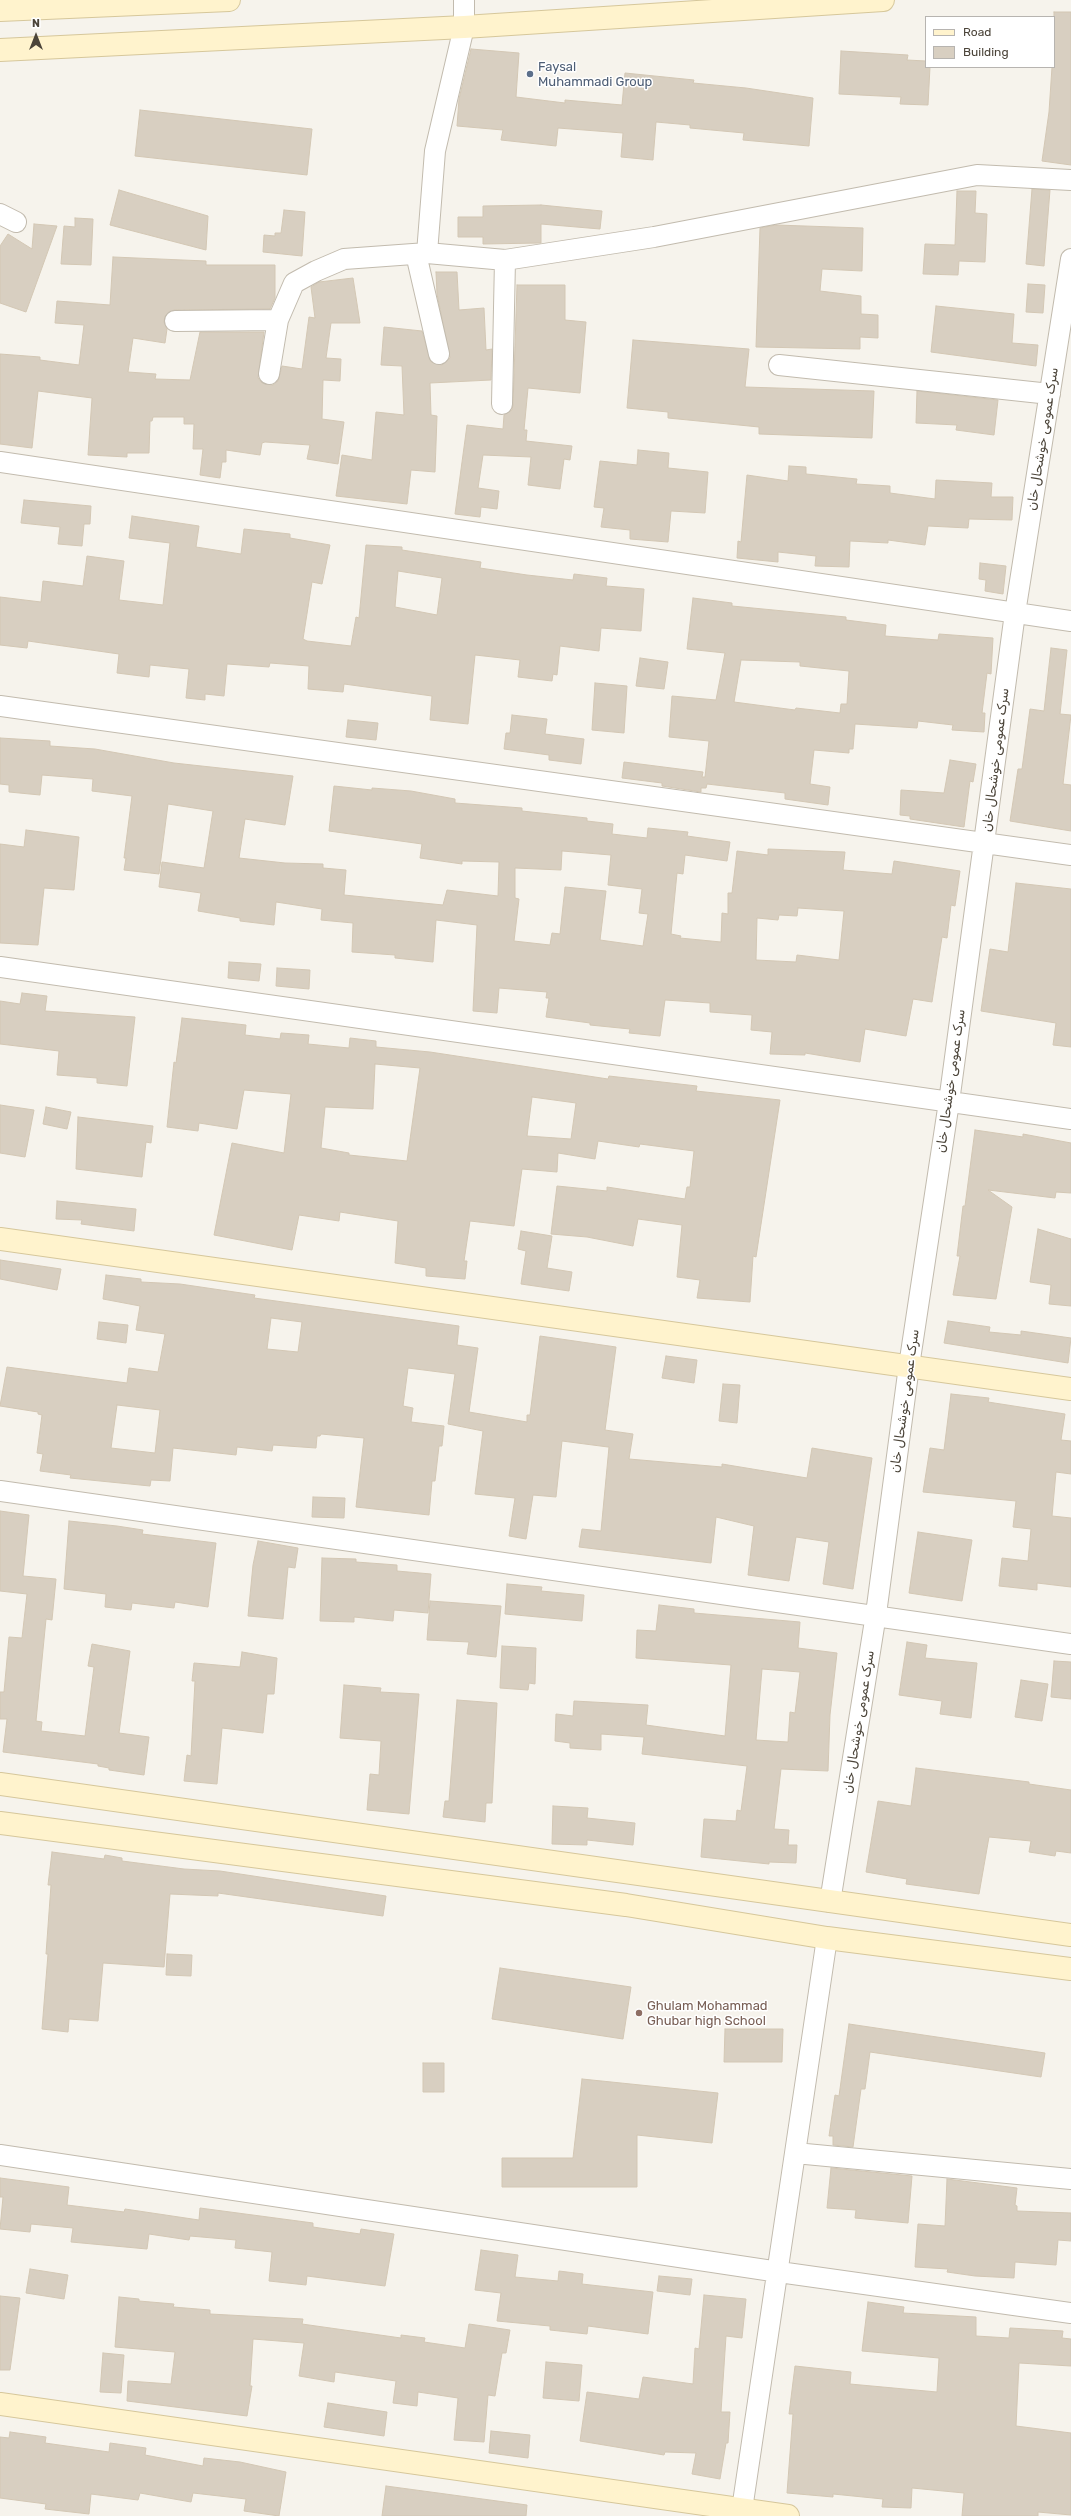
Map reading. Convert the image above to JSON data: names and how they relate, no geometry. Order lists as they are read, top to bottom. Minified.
{"streets":{"street":["سرک عمومی خوشحال خان"]},"places":["Faysal Muhammadi Group","Ghulam Mohammad Ghubar high School"],"legend":["Road","Building"],"north":"top"}
